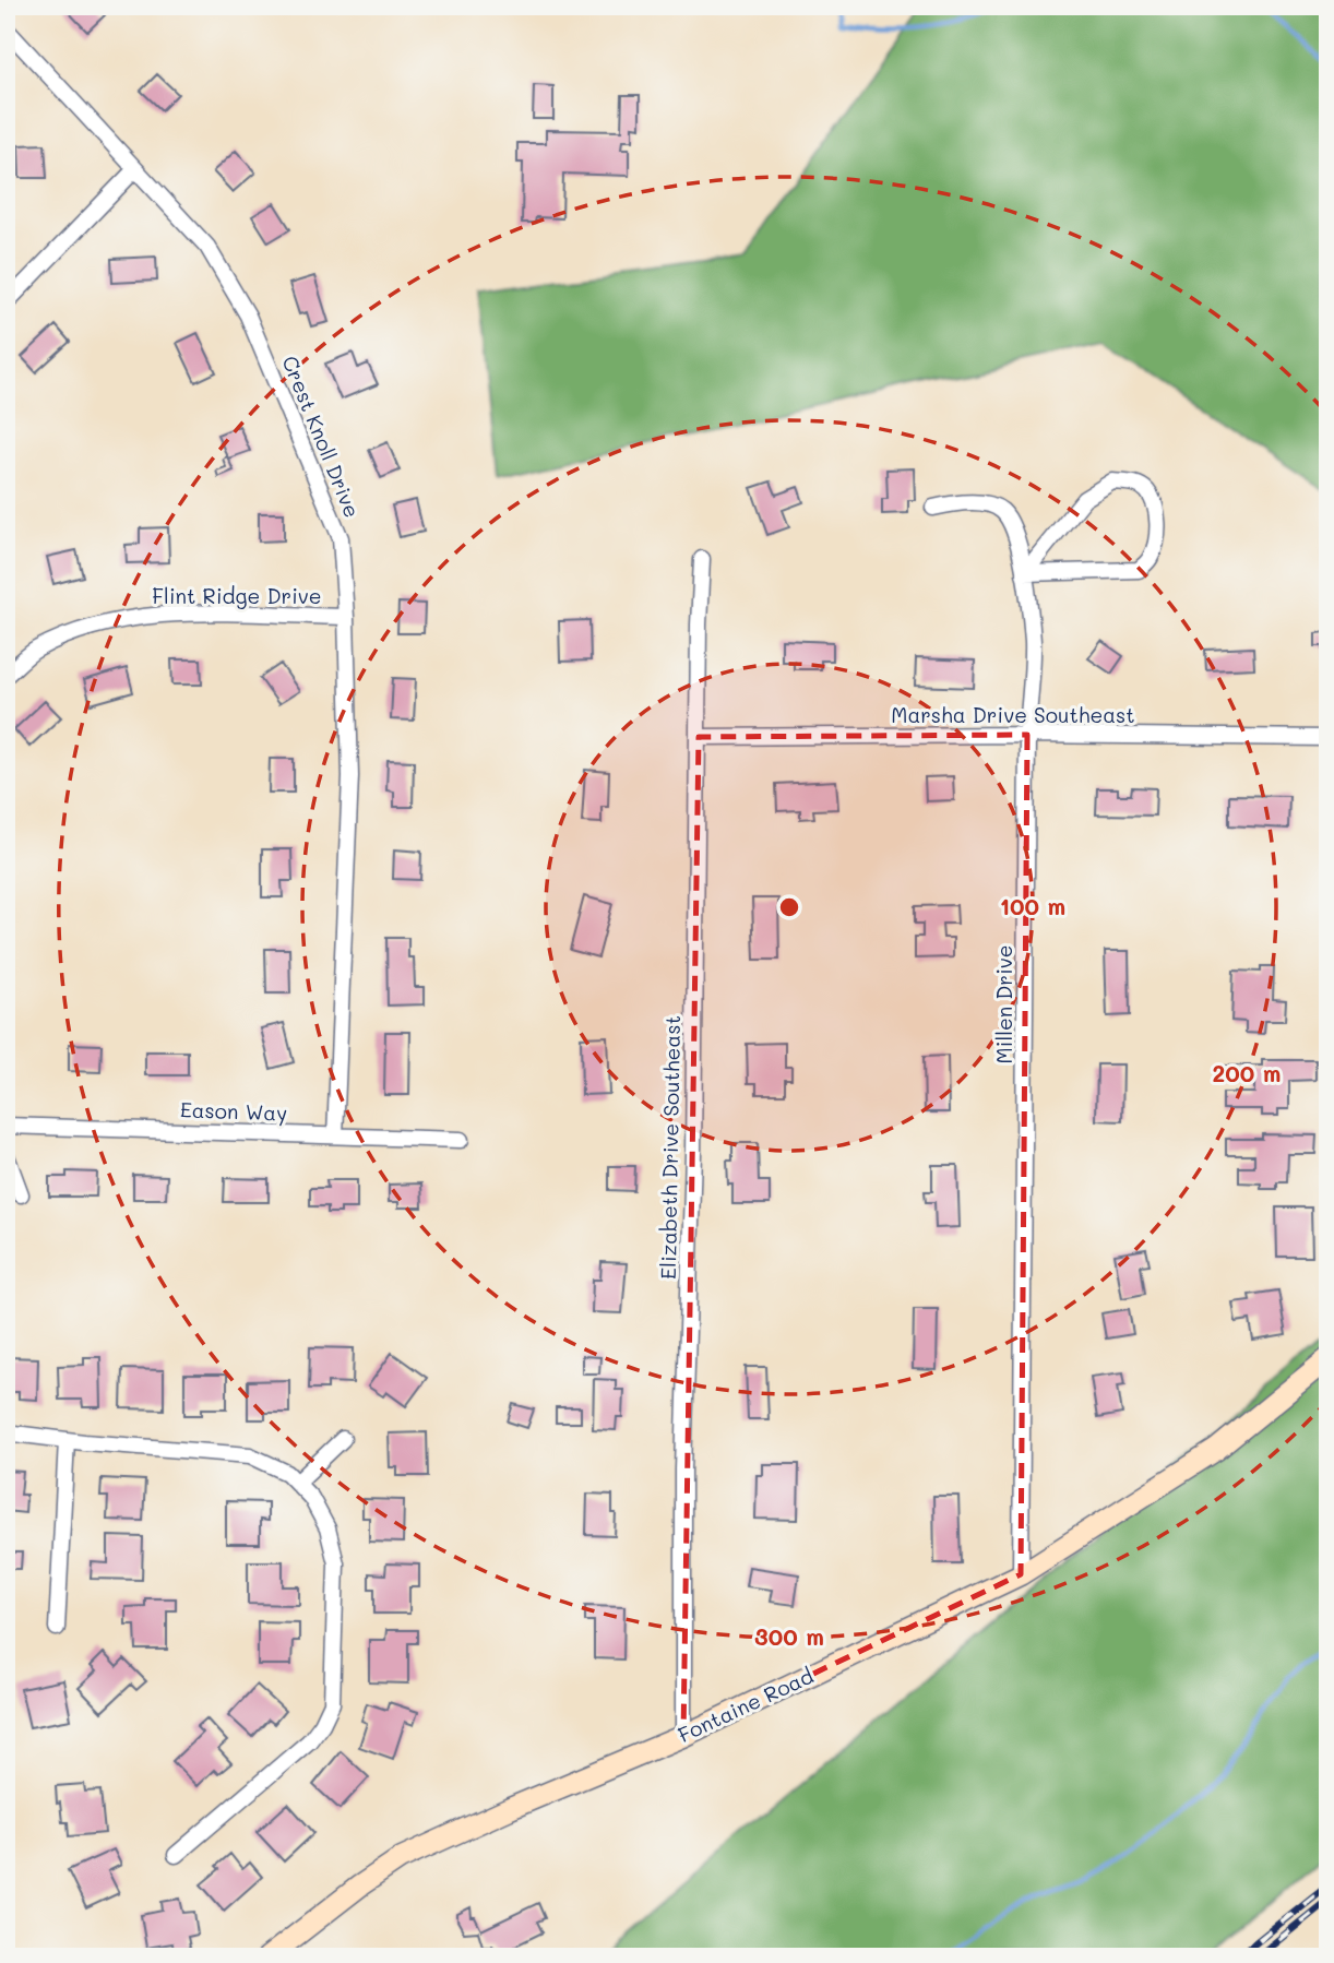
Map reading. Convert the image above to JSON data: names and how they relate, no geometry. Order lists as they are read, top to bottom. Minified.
{"streets":{"main road":["Fontaine Road"],"street":["Crest Knoll Drive","Flint Ridge Drive","Marsha Drive Southeast","Millen Drive","Eason Way","Elizabeth Drive Southeast"]},"crossings":[["Crest Knoll Drive","Flint Ridge Drive"],["Crest Knoll Drive","Eason Way"],["Marsha Drive Southeast","Millen Drive"],["Marsha Drive Southeast","Elizabeth Drive Southeast"],["Millen Drive","Fontaine Road"],["Elizabeth Drive Southeast","Fontaine Road"]],"rings":["100 m","200 m","300 m"]}
